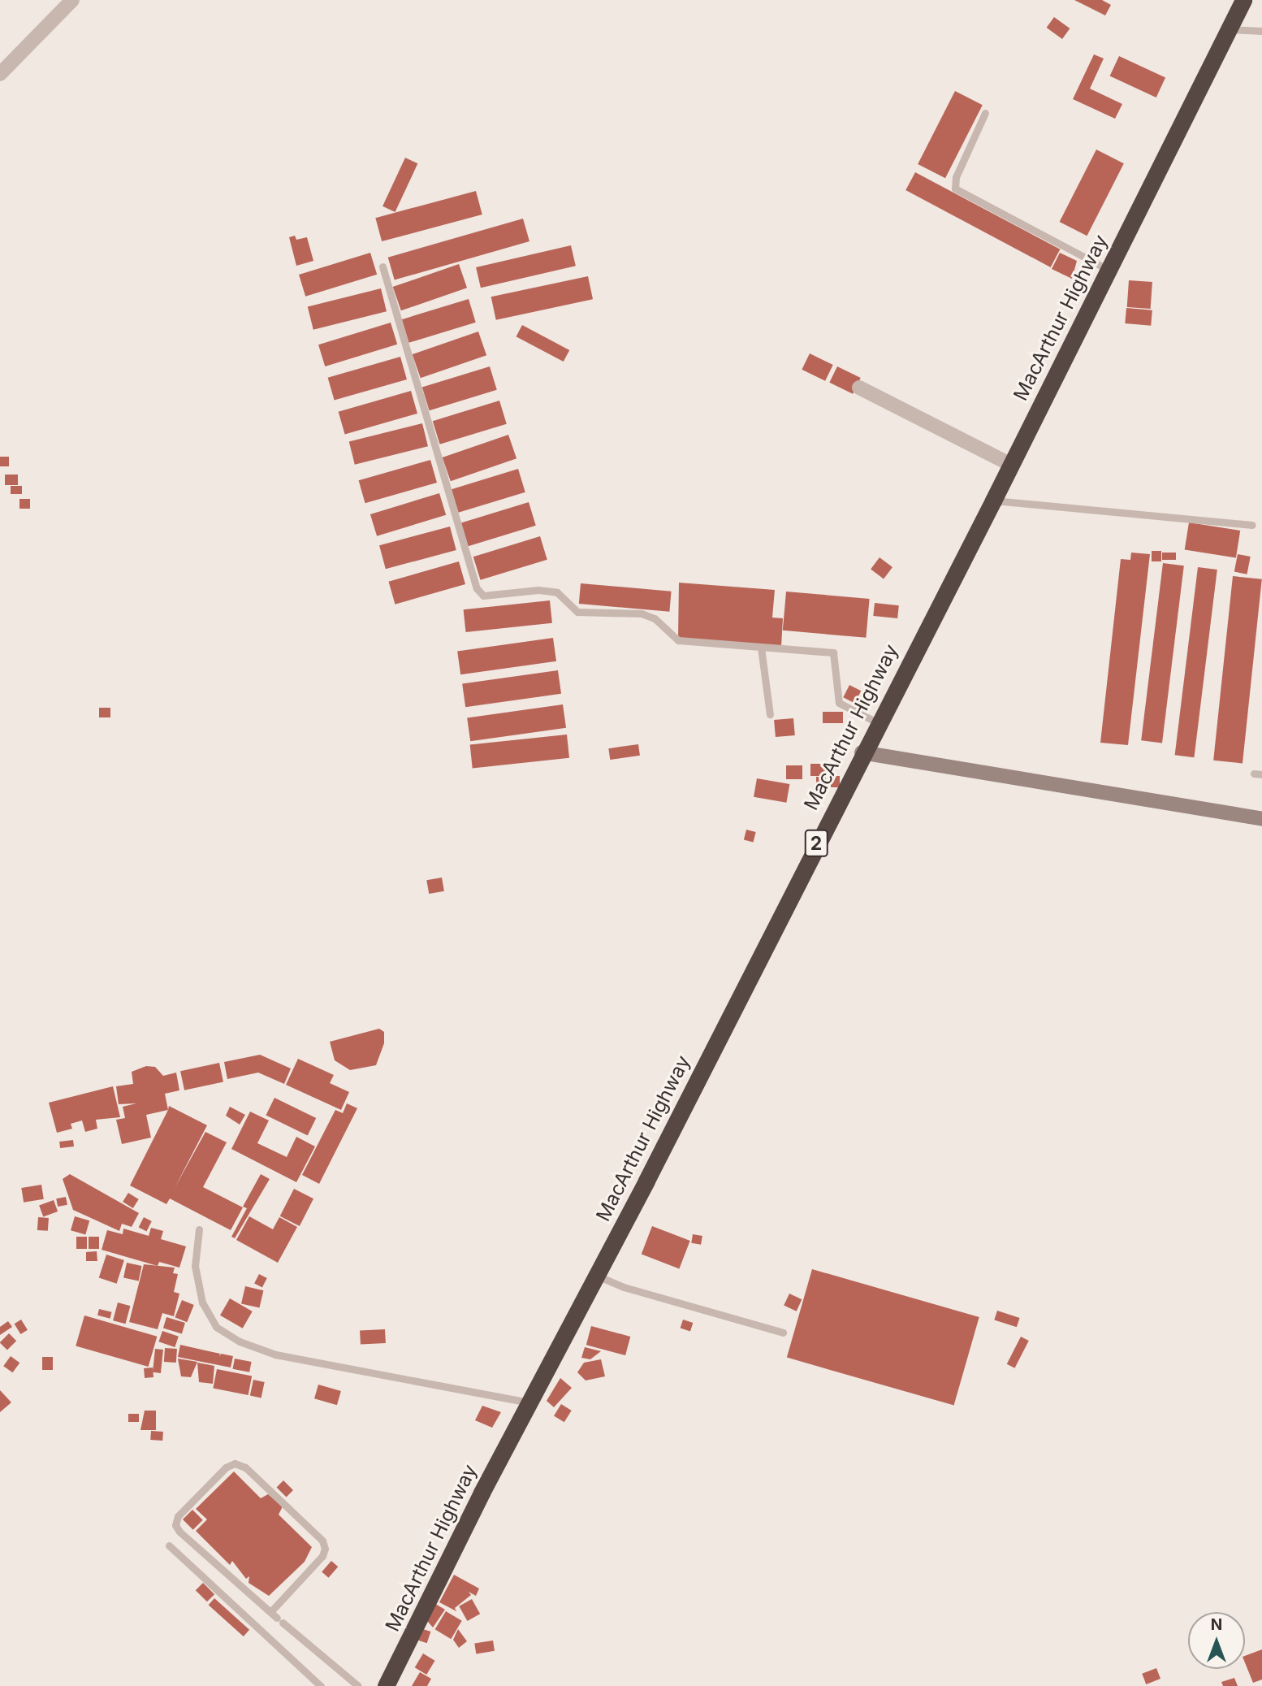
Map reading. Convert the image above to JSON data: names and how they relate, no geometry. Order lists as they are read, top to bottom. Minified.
{"streets":{"highway":["MacArthur Highway","2"]},"north":"top"}
